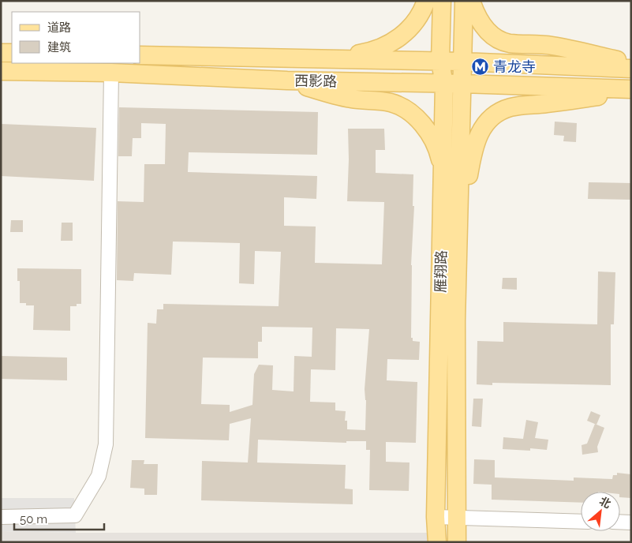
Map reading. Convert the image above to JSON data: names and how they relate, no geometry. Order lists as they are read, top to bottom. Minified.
{"streets":{"main road":["西影路","雁翔路"]},"crossings":[["西影路","雁翔路"]],"places":{"metro station":["青龙寺"]},"legend":["道路","建筑"],"scale_bar":"50 m","north":"top right"}
